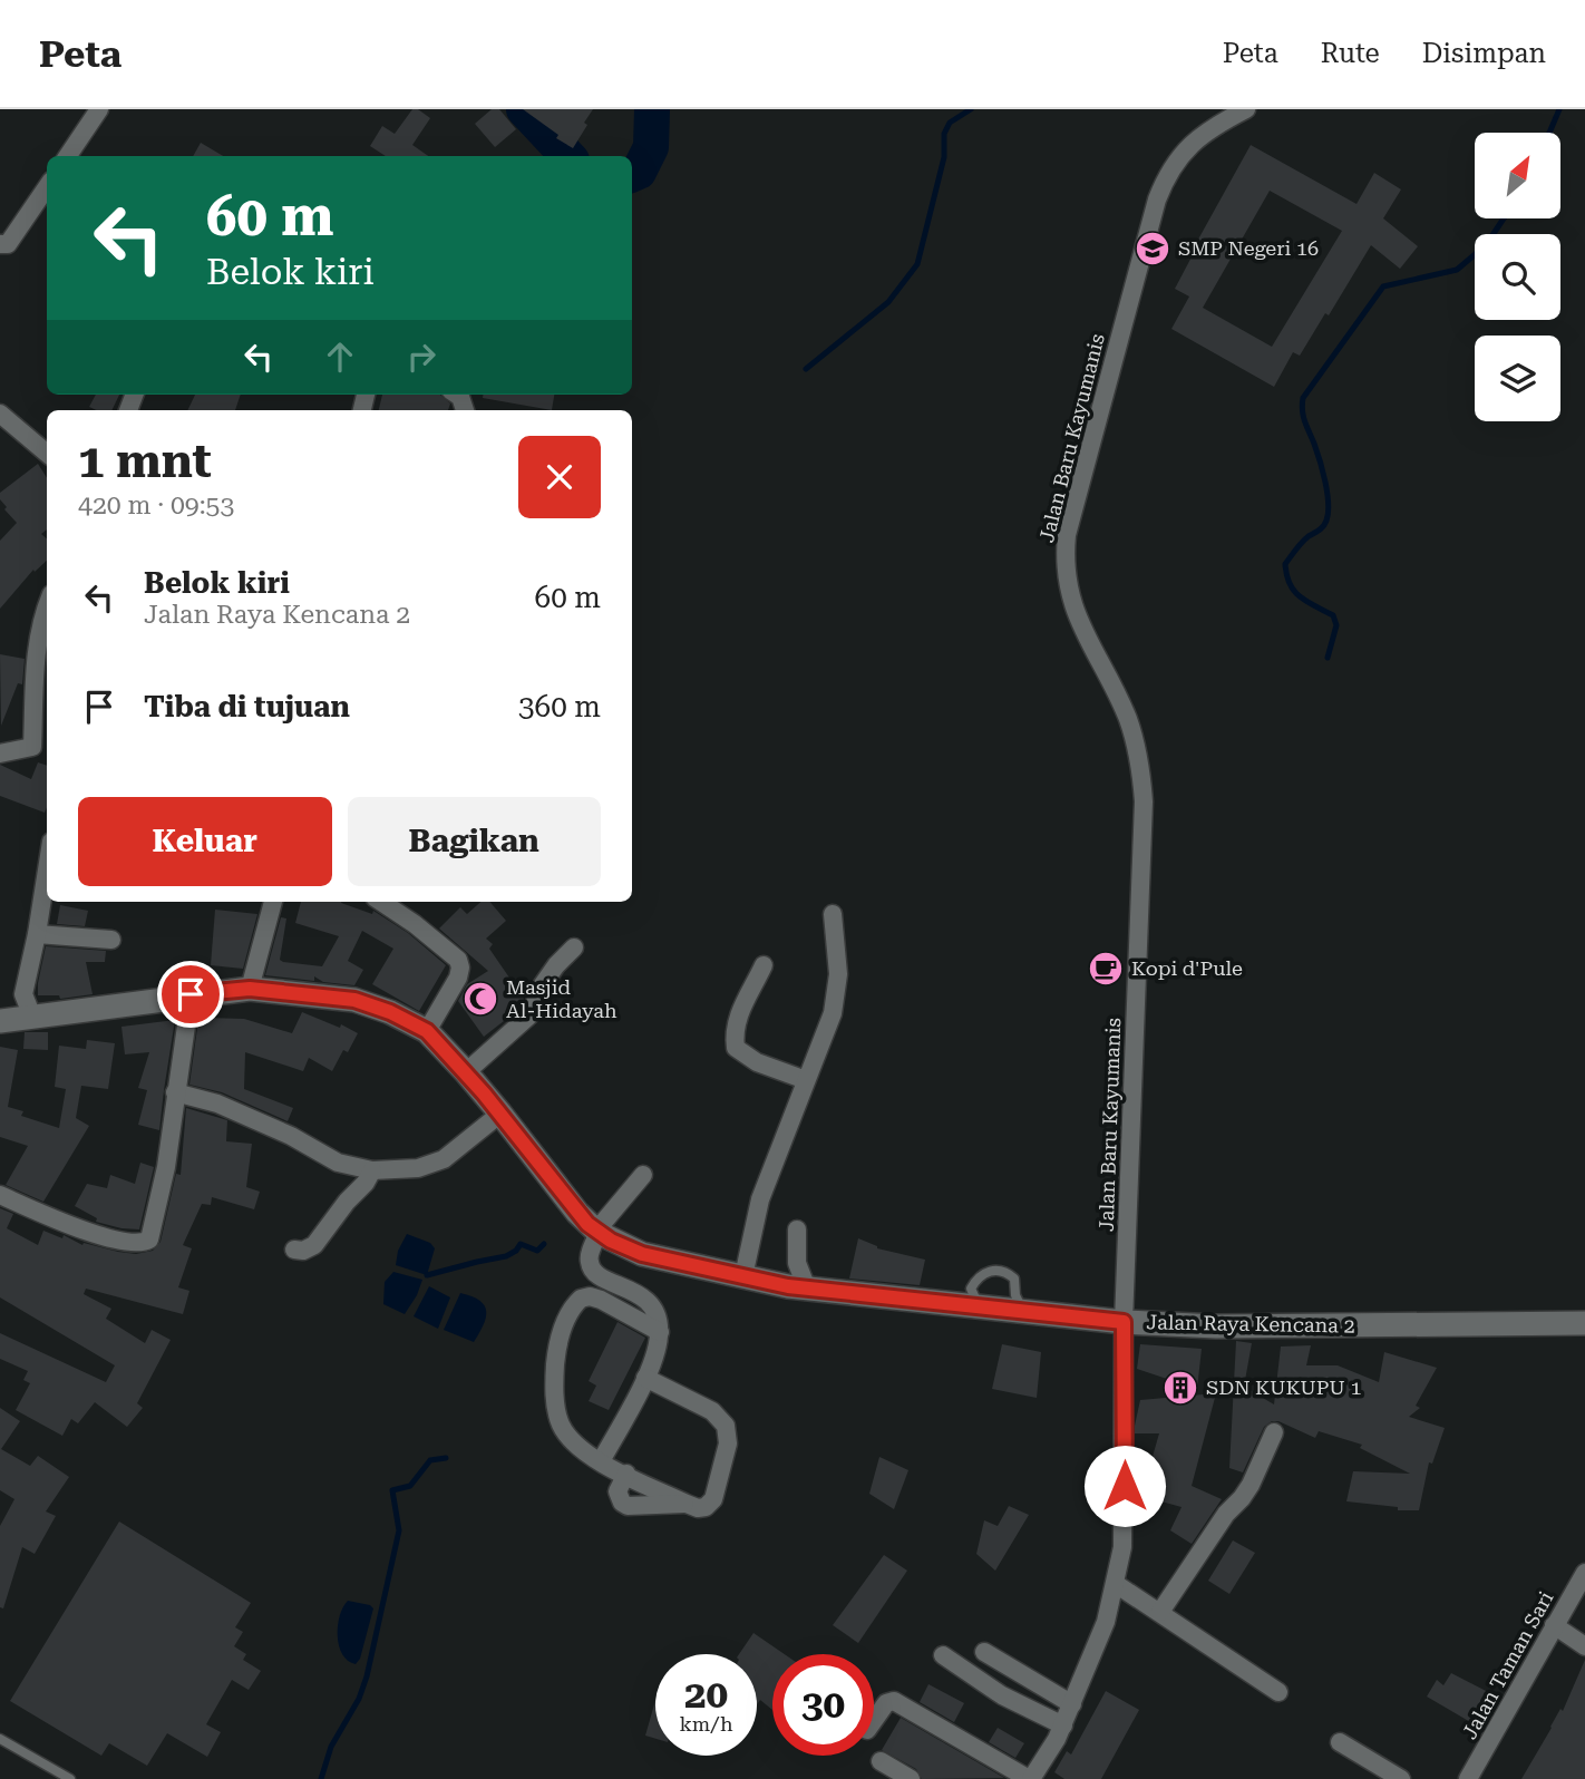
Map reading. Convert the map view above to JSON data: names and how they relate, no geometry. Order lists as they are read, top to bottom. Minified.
{"streets":{"street":["Jalan Baru Kayumanis","Jalan Raya Kencana 2","Jalan Taman Sari"]},"crossings":[["Jalan Baru Kayumanis","Jalan Raya Kencana 2"]],"places":{"school or university":["SMP Negeri 16"],"cafe":["Kopi d'Pule"],"mosque":["Masjid Al-Hidayah"],"building":["SDN KUKUPU 1"]},"north":"top right","page":{"header":"Peta","nav":["Peta","Rute","Disimpan"],"turn":["60 m","Belok kiri"],"heading":["1 mnt","420 m · 09:53"],"list":[{"name":"Belok kiri","note":"Jalan Raya Kencana 2","value":"60 m"},{"name":"Tiba di tujuan","value":"360 m"}],"buttons":["Keluar","Bagikan"],"speed":"20 km/h","limit":"30"}}
